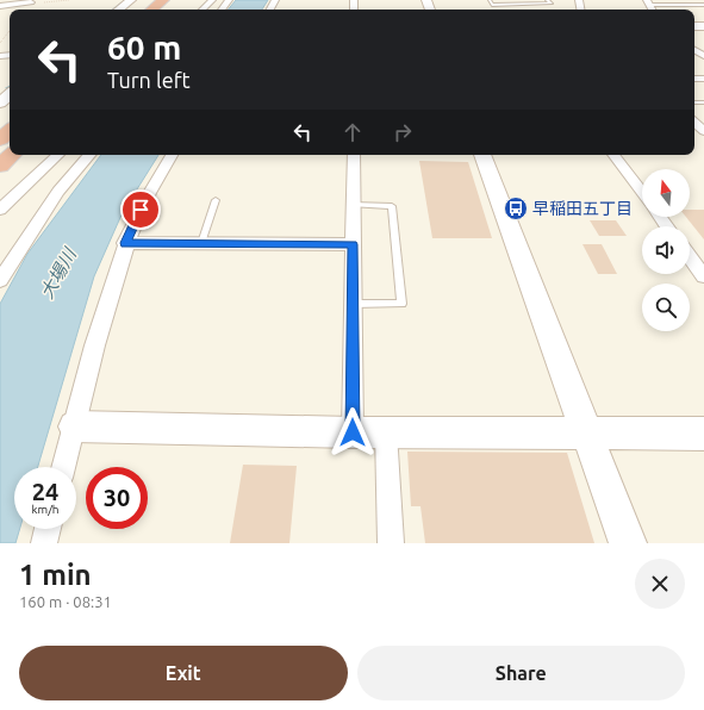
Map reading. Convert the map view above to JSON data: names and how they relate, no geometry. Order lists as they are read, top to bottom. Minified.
{"water":["大場川"],"places":{"bus stop":["早稲田五丁目"]},"north":"top","page":{"turn":["60 m","Turn left"],"speed":"24 km/h","limit":"30","heading":["1 min","160 m · 08:31"],"buttons":["Exit","Share"]}}
